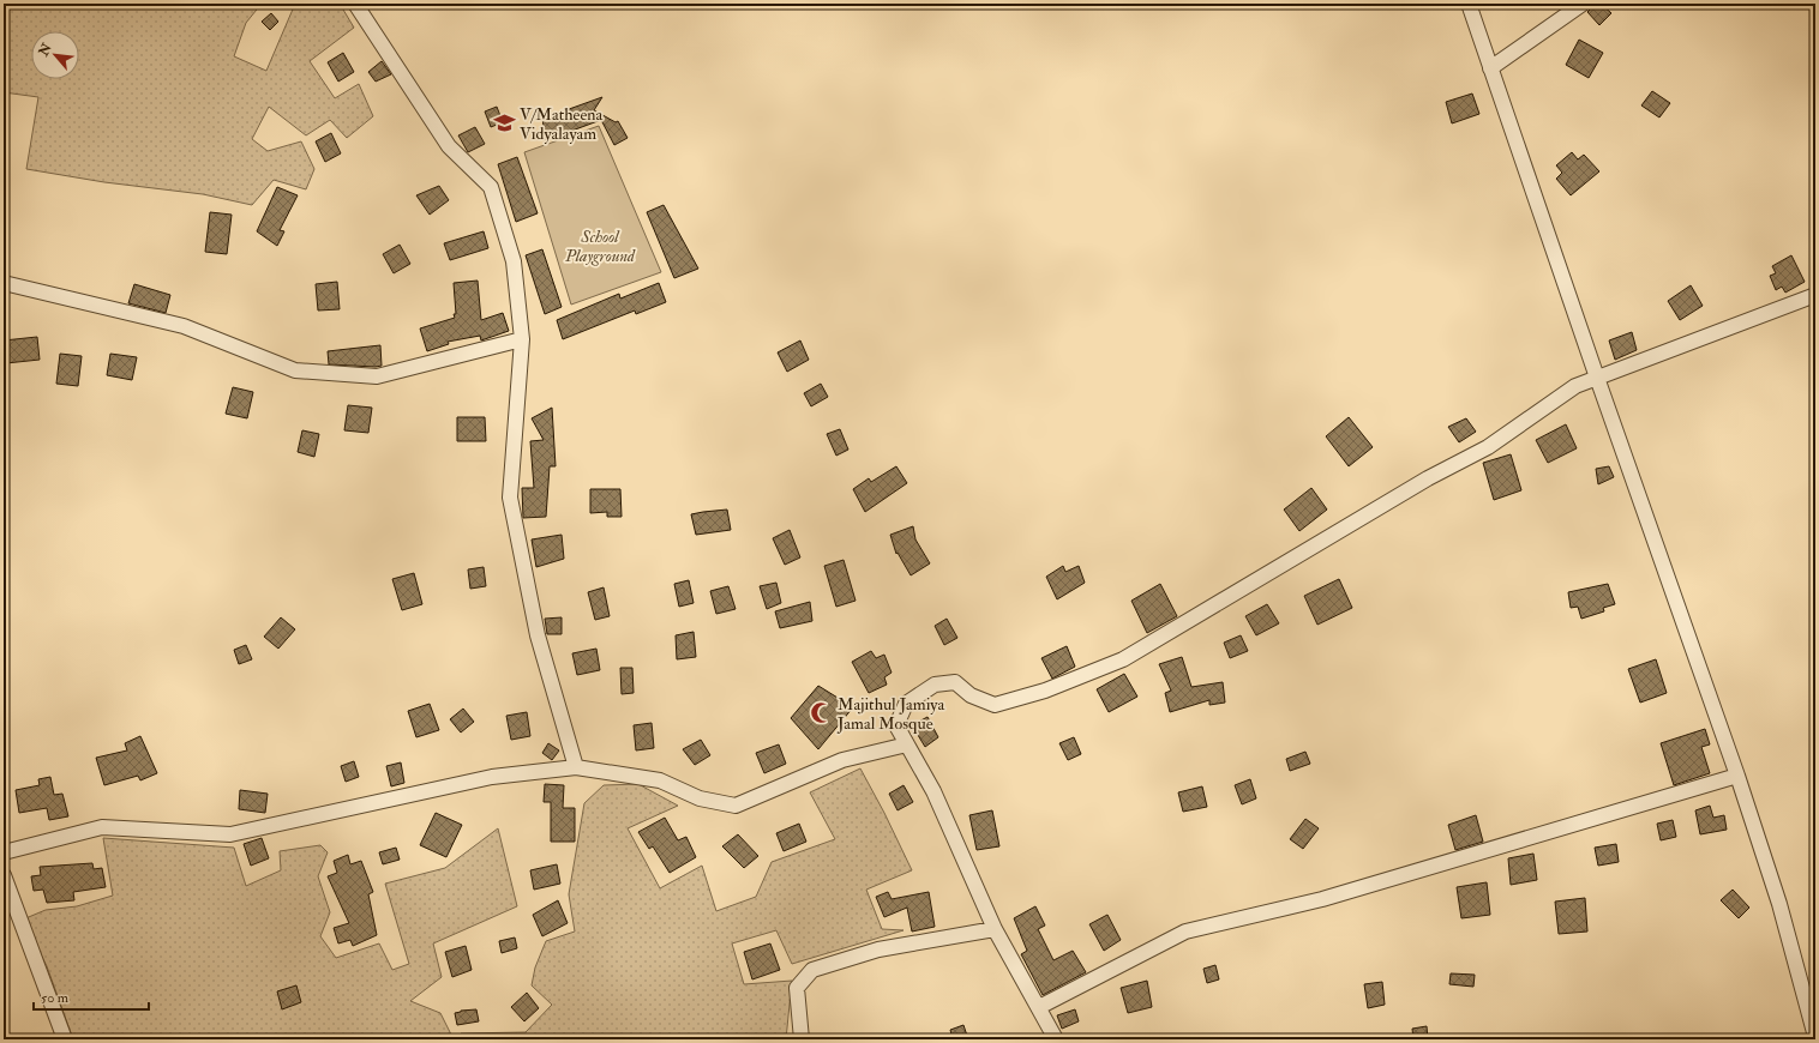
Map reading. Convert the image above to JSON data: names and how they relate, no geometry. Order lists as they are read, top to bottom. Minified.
{"parks":["School Playground"],"places":{"school or university":["V/Matheena Vidyalayam"],"mosque":["Majithul Jamiya Jamal Mosque"]},"scale_bar":"50 m","north":"top left"}
